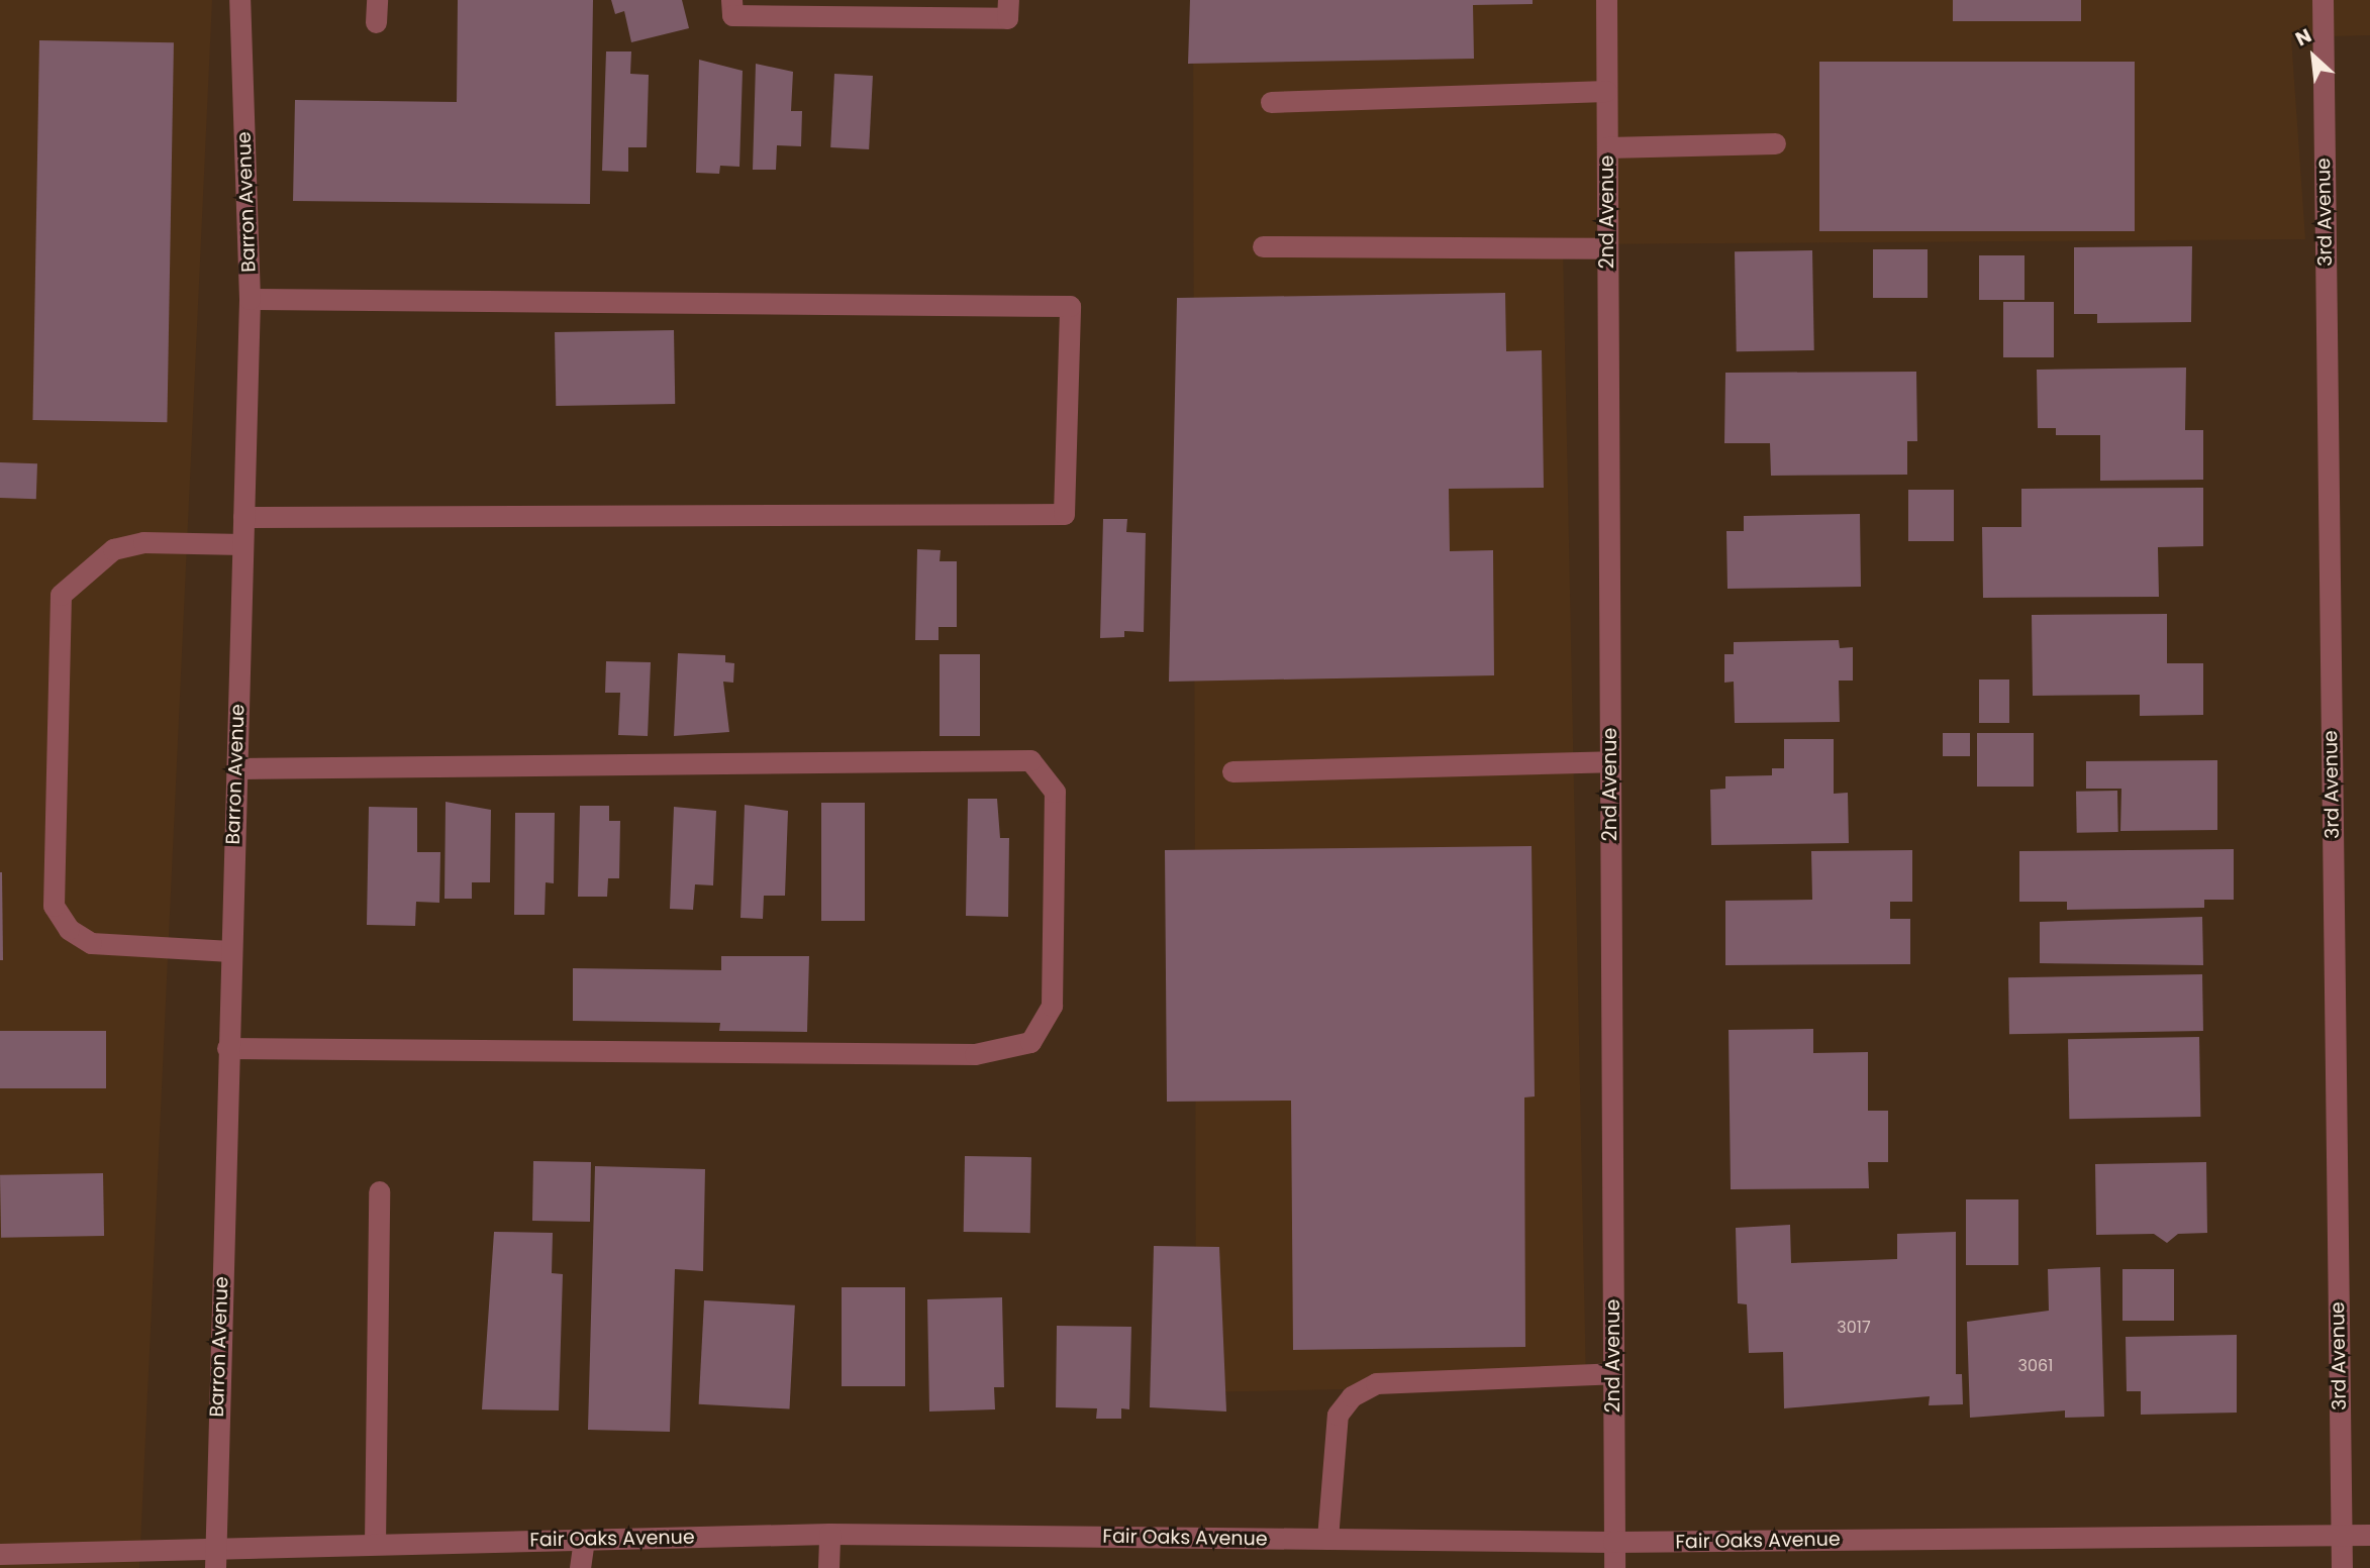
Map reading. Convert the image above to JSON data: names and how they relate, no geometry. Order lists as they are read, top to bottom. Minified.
{"streets":{"street":["Barron Avenue","2nd Avenue","3rd Avenue","Fair Oaks Avenue"]},"crossings":[["Barron Avenue","Fair Oaks Avenue"],["2nd Avenue","Fair Oaks Avenue"],["3rd Avenue","Fair Oaks Avenue"]],"house_numbers":["3017","3061"],"north":"top left"}
